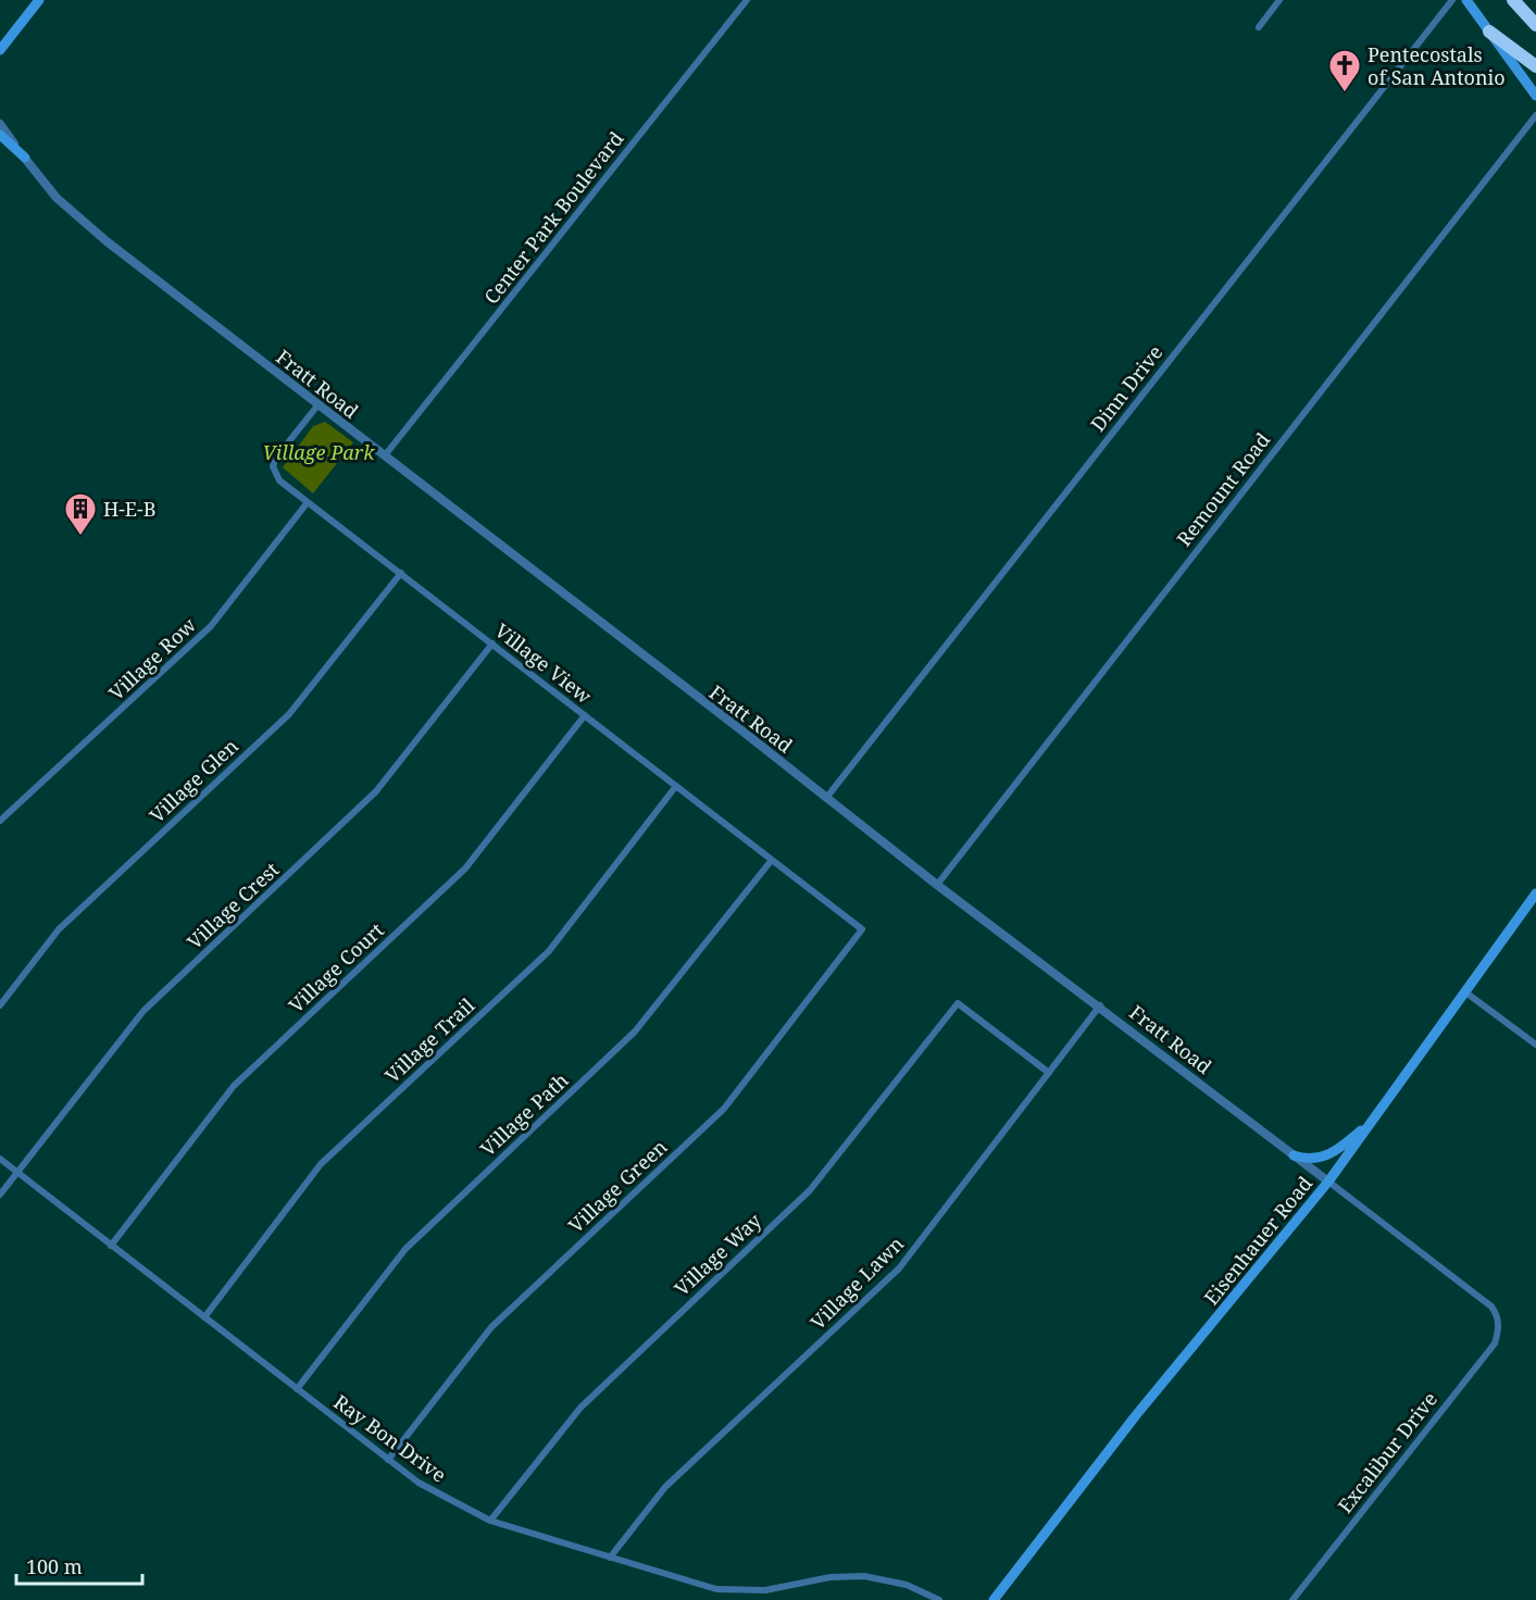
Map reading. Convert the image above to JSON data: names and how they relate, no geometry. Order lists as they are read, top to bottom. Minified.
{"streets":{"main road":["Eisenhauer Road"],"street":["Center Park Boulevard","Fratt Road","Dinn Drive","Remount Road","Village Row","Village View","Village Glen","Village Crest","Village Court","Village Trail","Village Path","Village Green","Village Way","Village Lawn","Ray Bon Drive","Excalibur Drive"]},"crossings":[["Center Park Boulevard","Fratt Road"],["Fratt Road","Dinn Drive"],["Fratt Road","Remount Road"],["Fratt Road","Village View"],["Fratt Road","Eisenhauer Road"],["Fratt Road","Village Lawn"],["Fratt Road","Excalibur Drive"],["Village Row","Village View"],["Village View","Village Glen"],["Village View","Village Crest"],["Village View","Village Court"],["Village View","Village Trail"],["Village View","Village Path"],["Village View","Village Green"],["Village Crest","Ray Bon Drive"],["Village Court","Ray Bon Drive"],["Village Trail","Ray Bon Drive"],["Village Path","Ray Bon Drive"],["Village Green","Ray Bon Drive"],["Village Way","Village Lawn"],["Village Way","Ray Bon Drive"],["Village Lawn","Ray Bon Drive"]],"parks":["Village Park"],"places":{"church":["Pentecostals of San Antonio"],"building":["H-E-B"]},"scale_bar":"100 m"}
